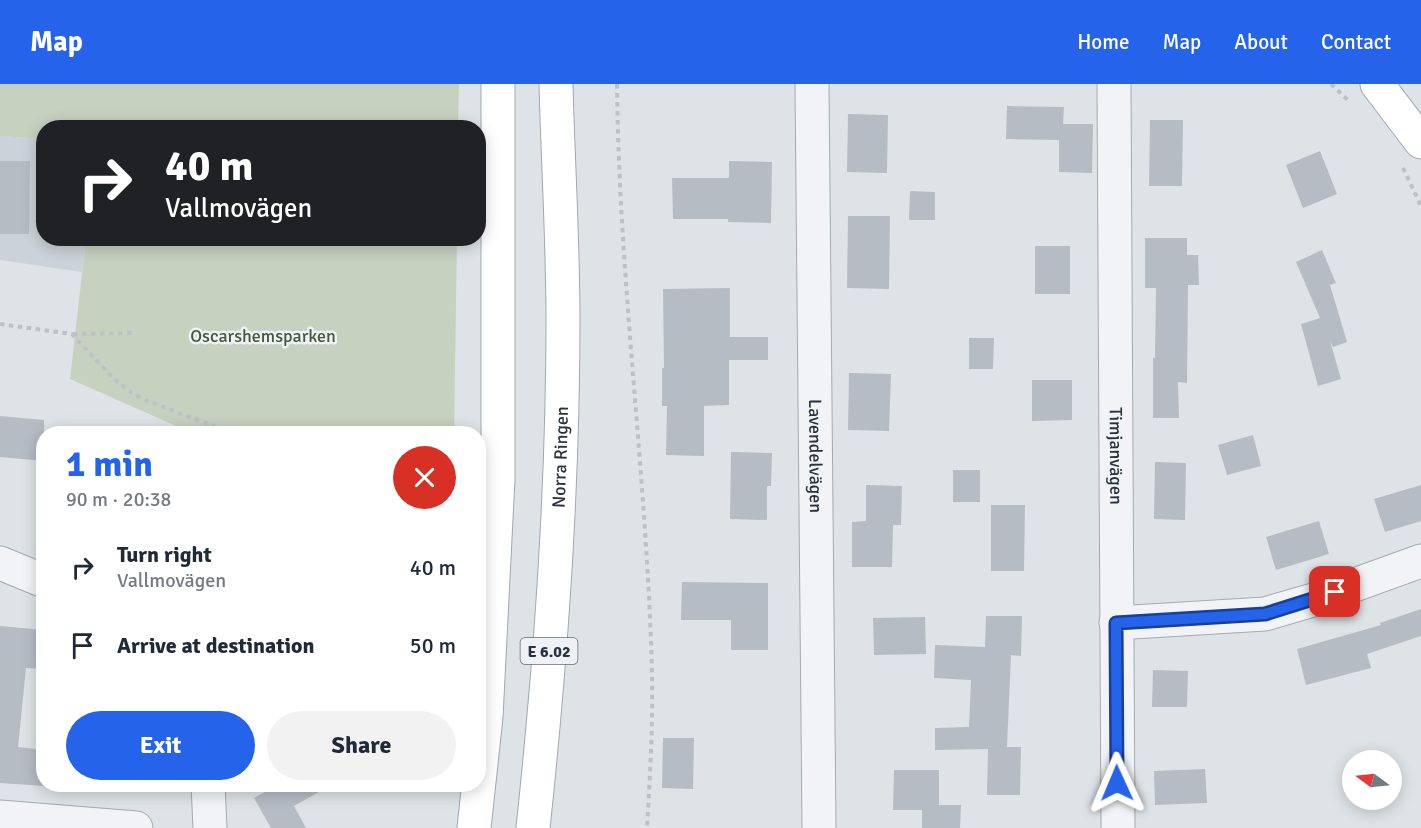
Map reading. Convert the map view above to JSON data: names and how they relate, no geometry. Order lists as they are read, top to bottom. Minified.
{"streets":{"main road":["Norra Ringen","E 6.02"],"street":["Lavendelvägen","Timjanvägen"]},"parks":["Oscarshemsparken"],"north":"left","page":{"header":"Map","nav":["Home","Map","About","Contact"],"turn":["40 m","Vallmovägen"],"heading":["1 min","90 m · 20:38"],"list":[{"name":"Turn right","note":"Vallmovägen","value":"40 m"},{"name":"Arrive at destination","value":"50 m"}],"buttons":["Exit","Share"]}}
